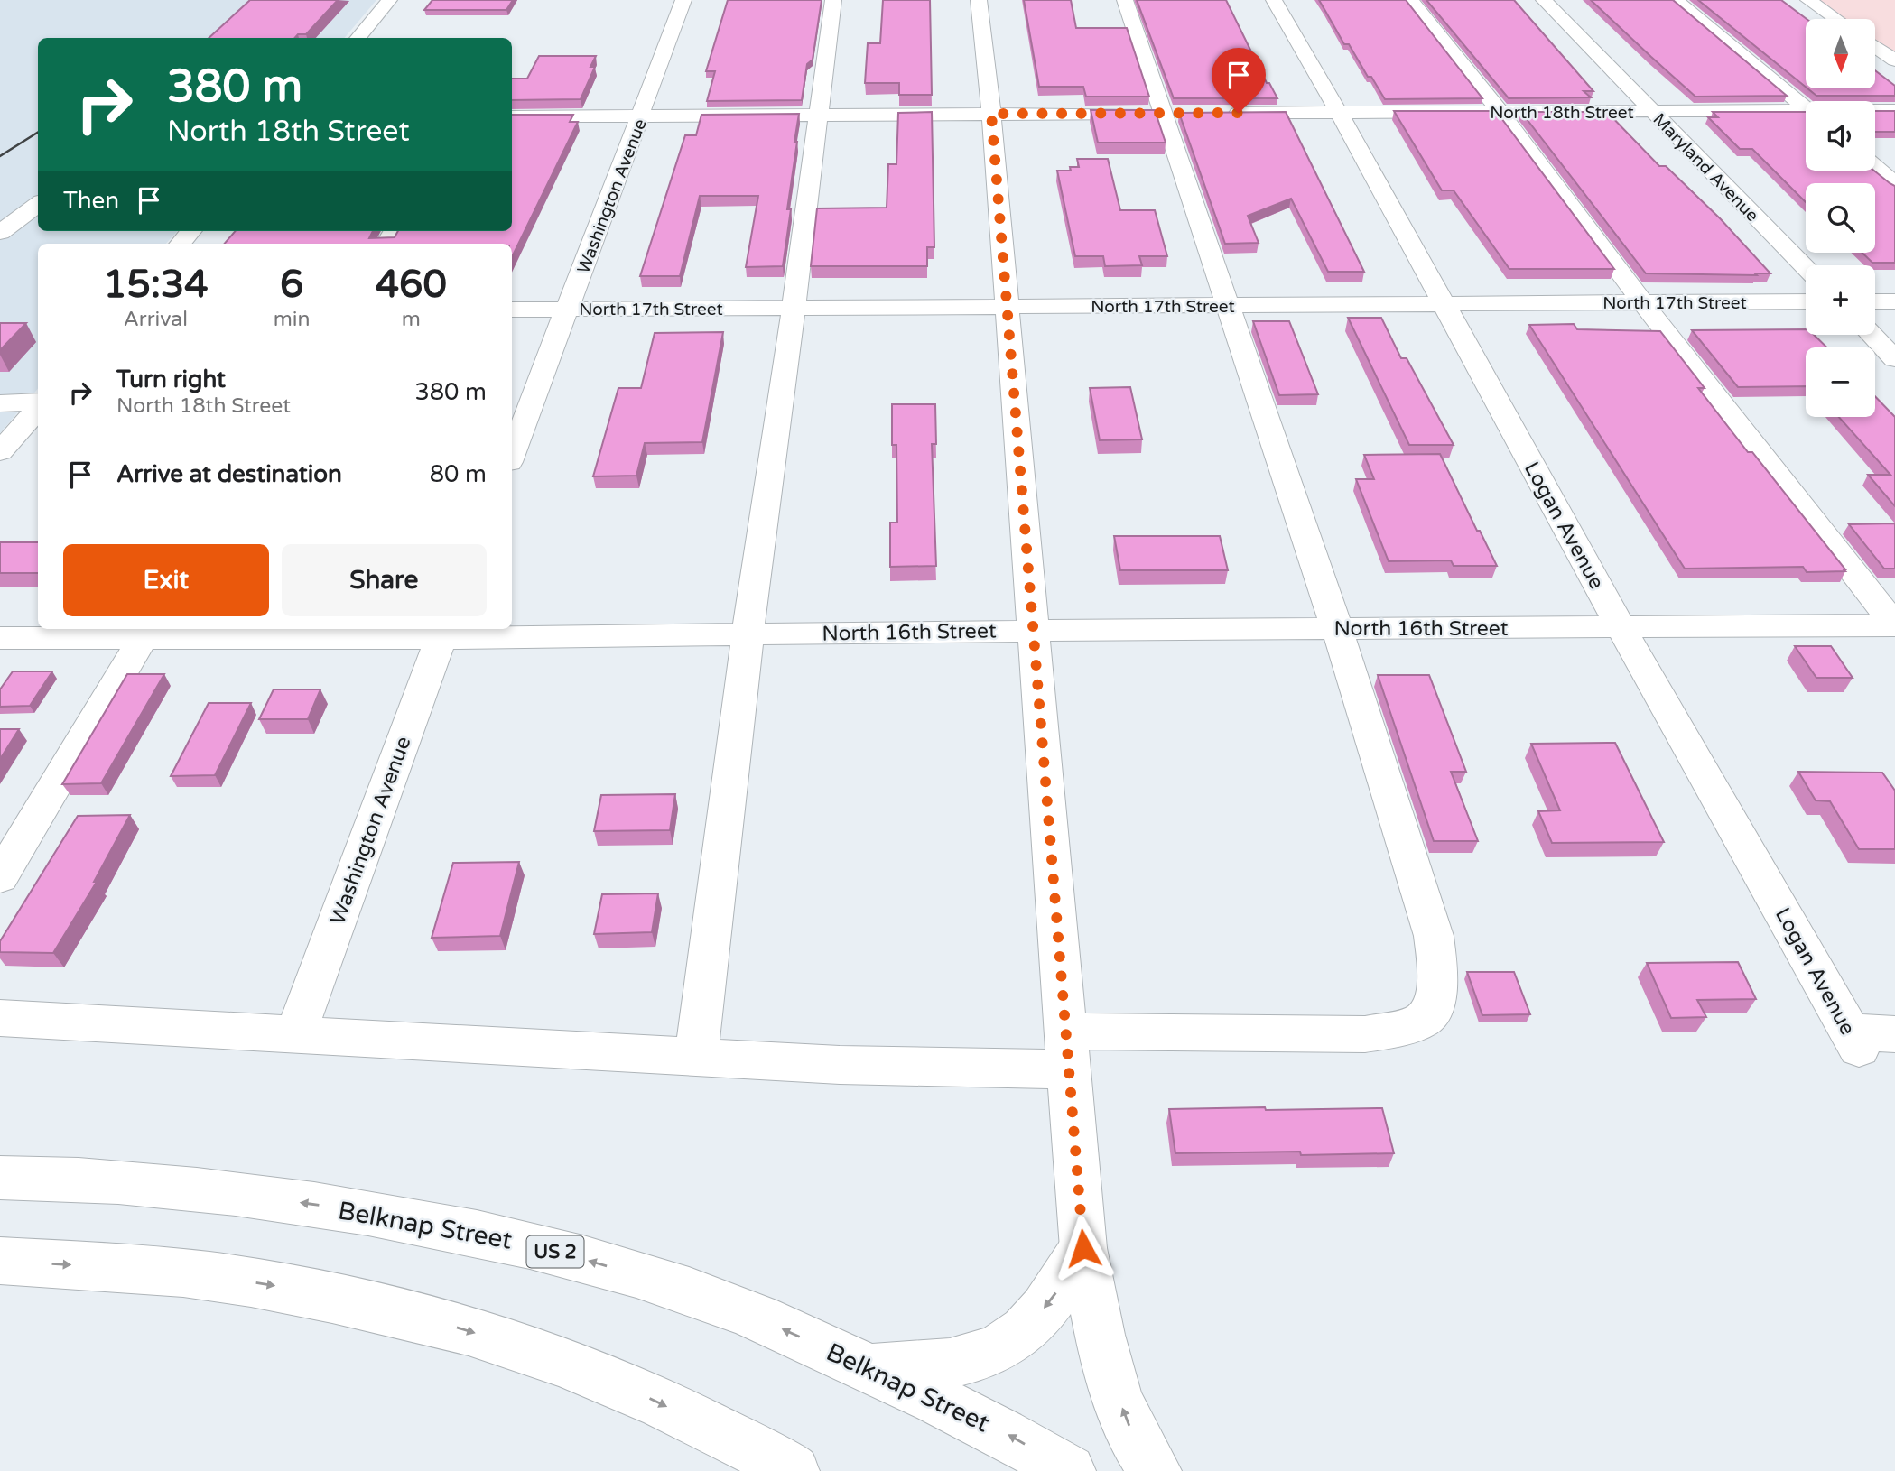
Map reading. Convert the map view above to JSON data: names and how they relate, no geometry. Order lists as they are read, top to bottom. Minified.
{"streets":{"main road":["North 18th Street","Maryland Avenue","Washington Avenue","North 17th Street","Logan Avenue","North 16th Street","Belknap Street","US 2"]},"crossings":[["North 18th Street","Maryland Avenue"],["North 18th Street","Logan Avenue"],["Washington Avenue","North 17th Street"],["Washington Avenue","North 16th Street"],["North 17th Street","Logan Avenue"],["Logan Avenue","North 16th Street"]],"north":"bottom","page":{"map_buttons":["+","−"],"turn":["380 m","North 18th Street"],"then":"Then","eta":["15:34","Arrival","6","min","460","m"],"list":[{"name":"Turn right","note":"North 18th Street","value":"380 m"},{"name":"Arrive at destination","value":"80 m"}],"buttons":["Exit","Share"]}}
